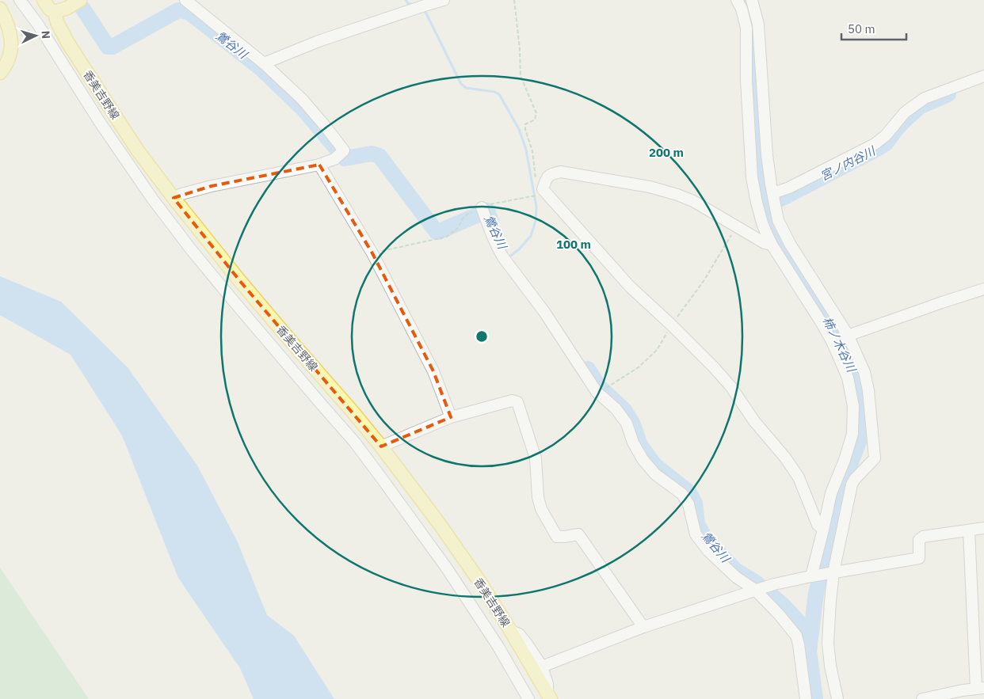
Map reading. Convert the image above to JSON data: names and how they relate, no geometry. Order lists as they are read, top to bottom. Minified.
{"streets":{"main road":["香美吉野線"]},"water":["鶯谷川","宮ノ内谷川","柿ノ木谷川"],"scale_bar":"50 m","north":"right","rings":["200 m","100 m"]}
